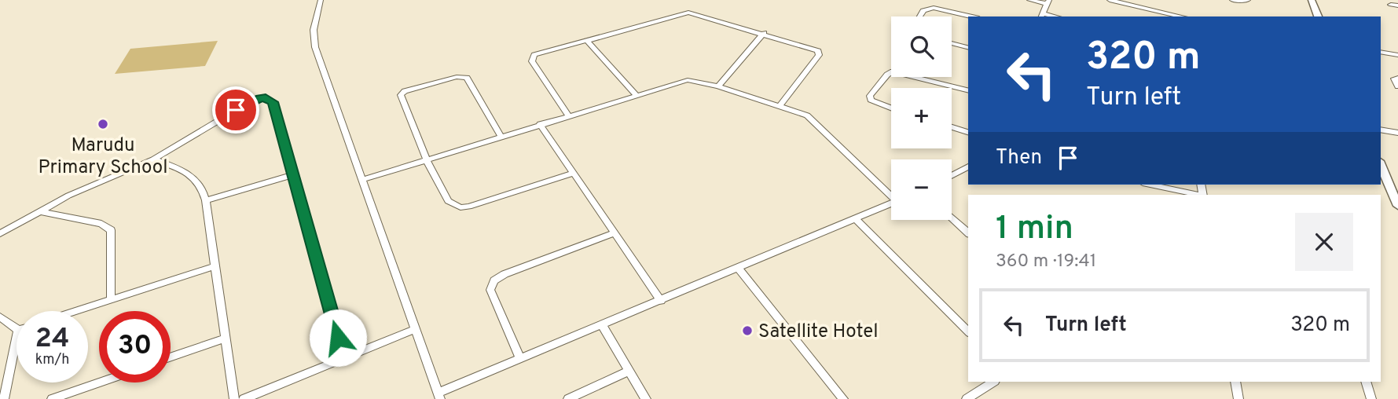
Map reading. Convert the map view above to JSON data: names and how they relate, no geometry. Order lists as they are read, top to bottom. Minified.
{"places":["Marudu Primary School","Satellite Hotel"],"page":{"map_buttons":["+","−"],"turn":["320 m","Turn left"],"then":"Then","heading":["1 min","360 m · 19:41"],"list":[{"name":"Turn left","value":"320 m"}],"speed":"24 km/h","limit":"30"}}
